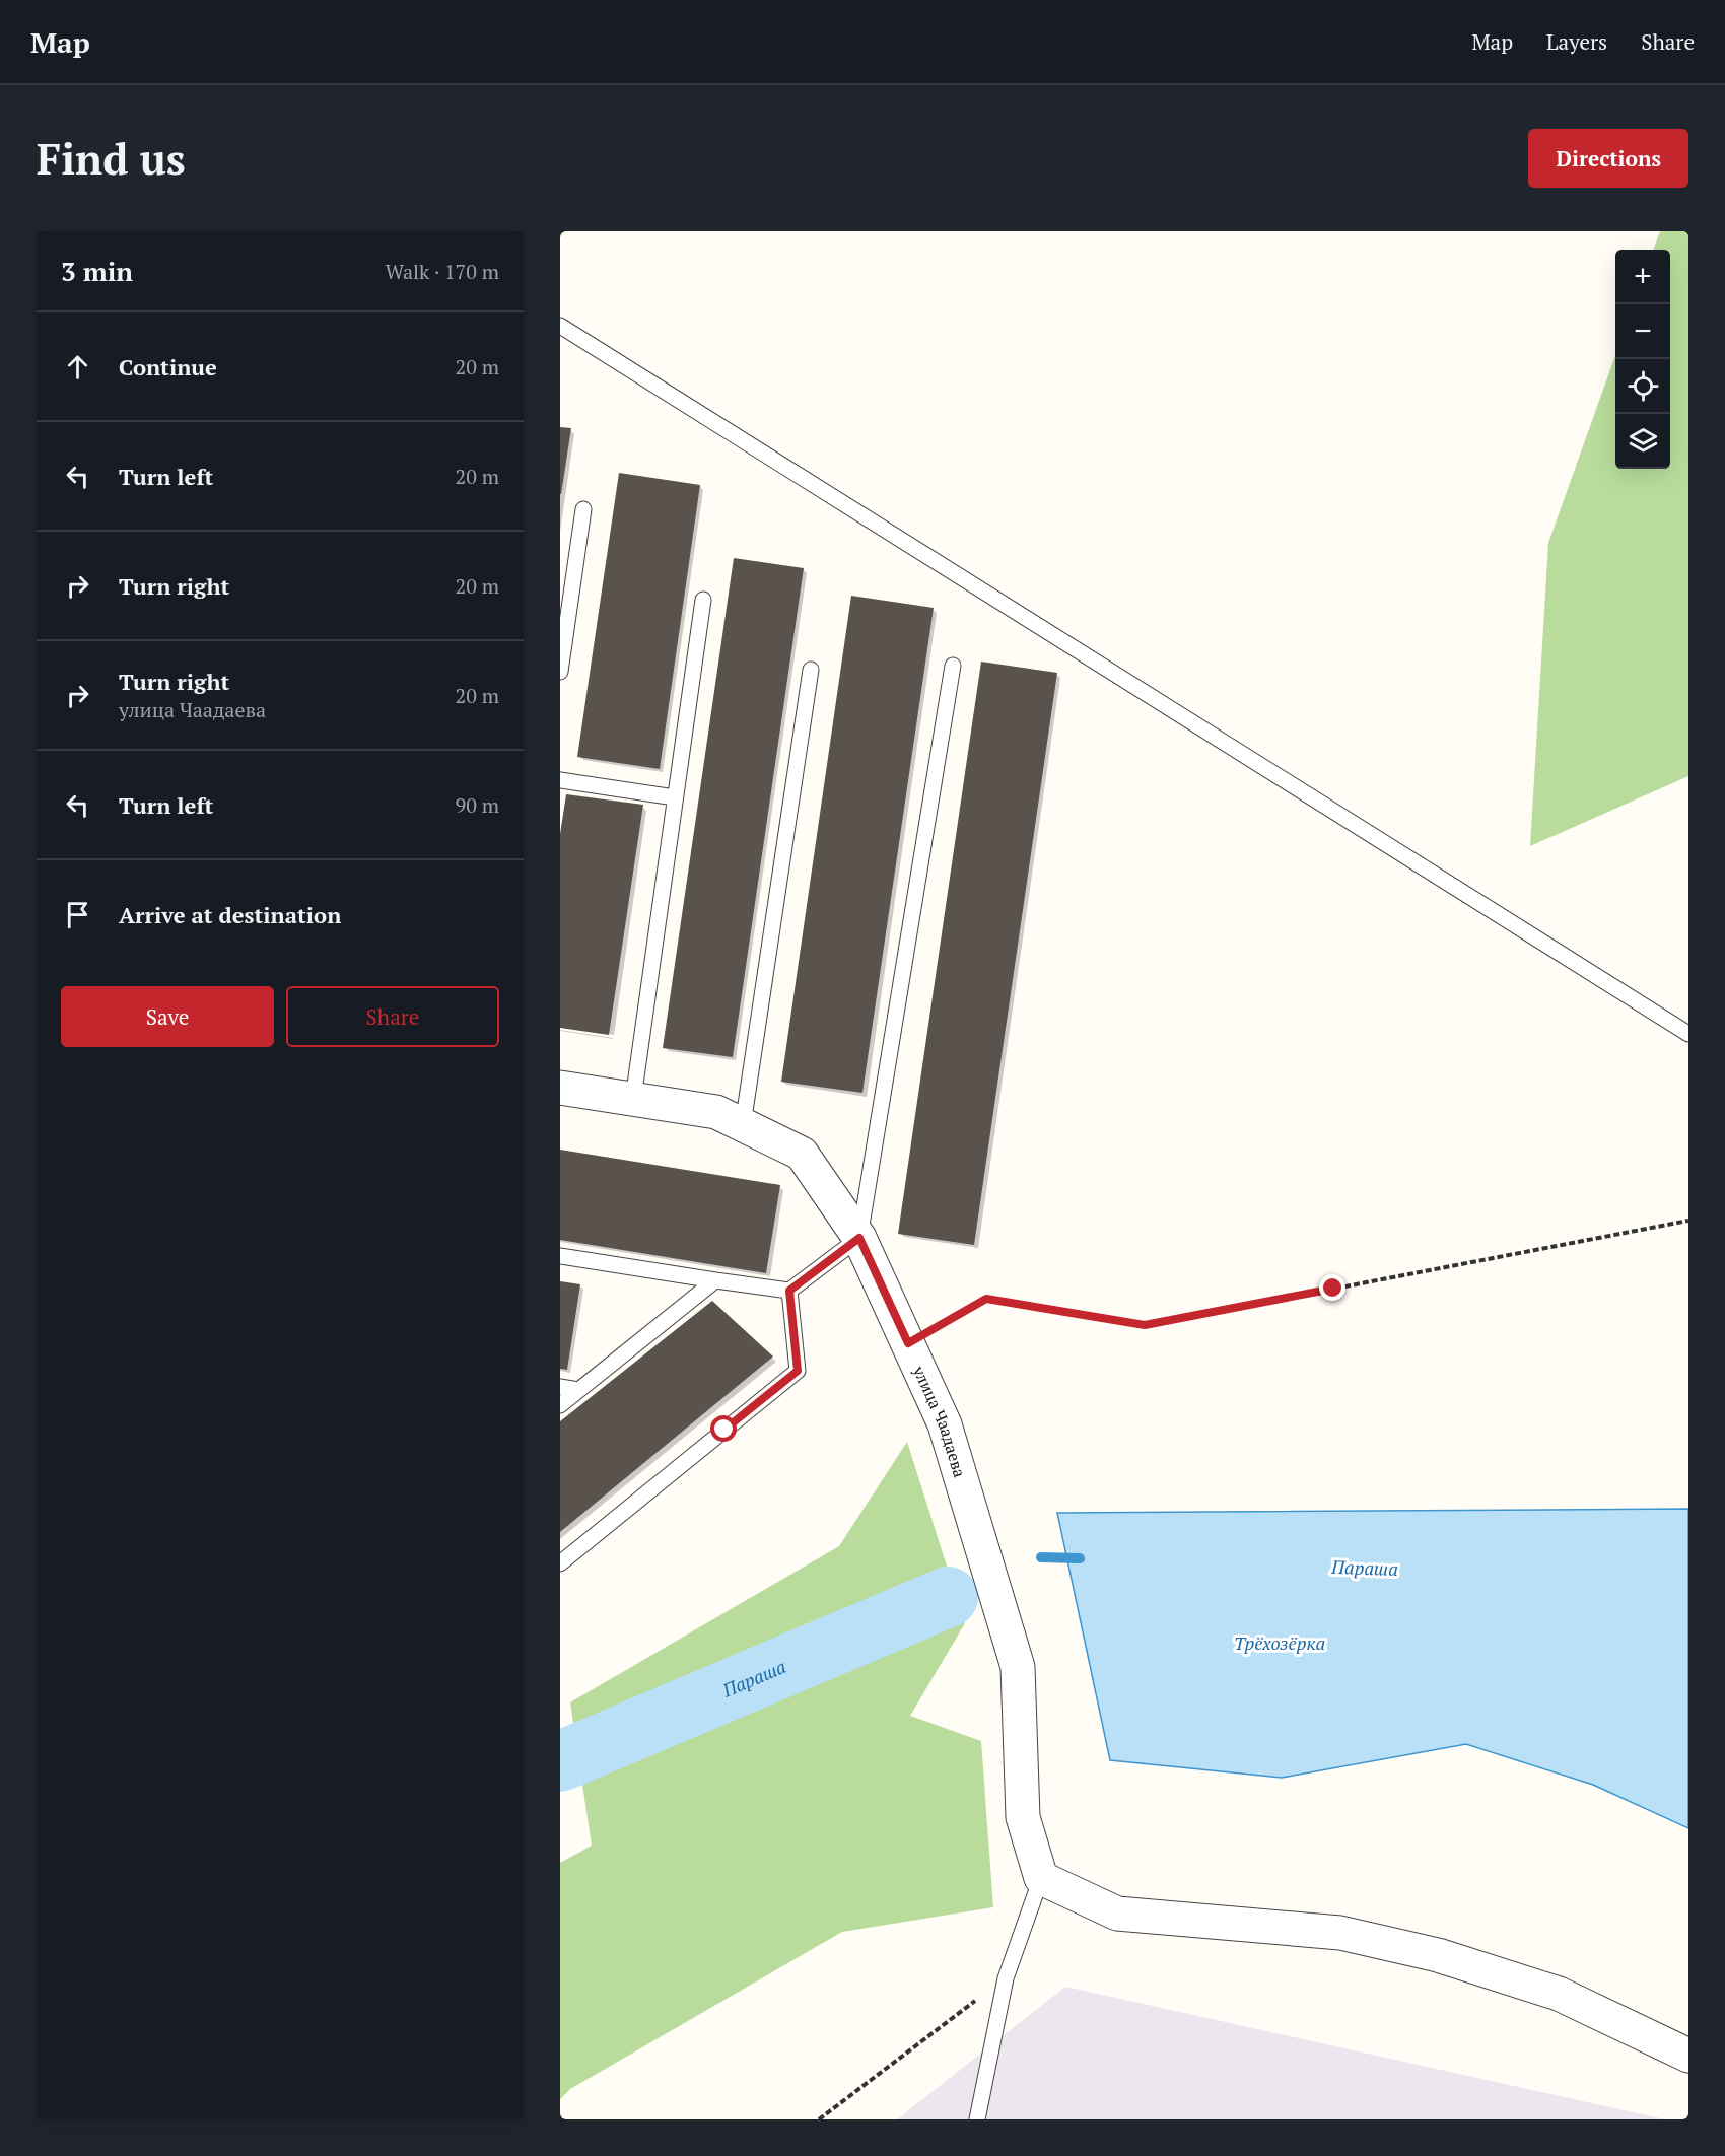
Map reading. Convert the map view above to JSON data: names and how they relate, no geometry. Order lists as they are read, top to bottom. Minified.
{"streets":{"street":["улица Чаадаева"]},"water":["Параша","Трёхозёрка"],"page":{"header":"Map","nav":["Map","Layers","Share"],"buttons":["Directions",["Save","Share"]],"title":"Find us","heading":["3 min","Walk · 170 m"],"map_buttons":["+","−"],"list":[["Continue","20 m"],["Turn left","20 m"],["Turn right","20 m"],["Turn right","улица Чаадаева","20 m"],["Turn left","90 m"],"Arrive at destination"]}}
